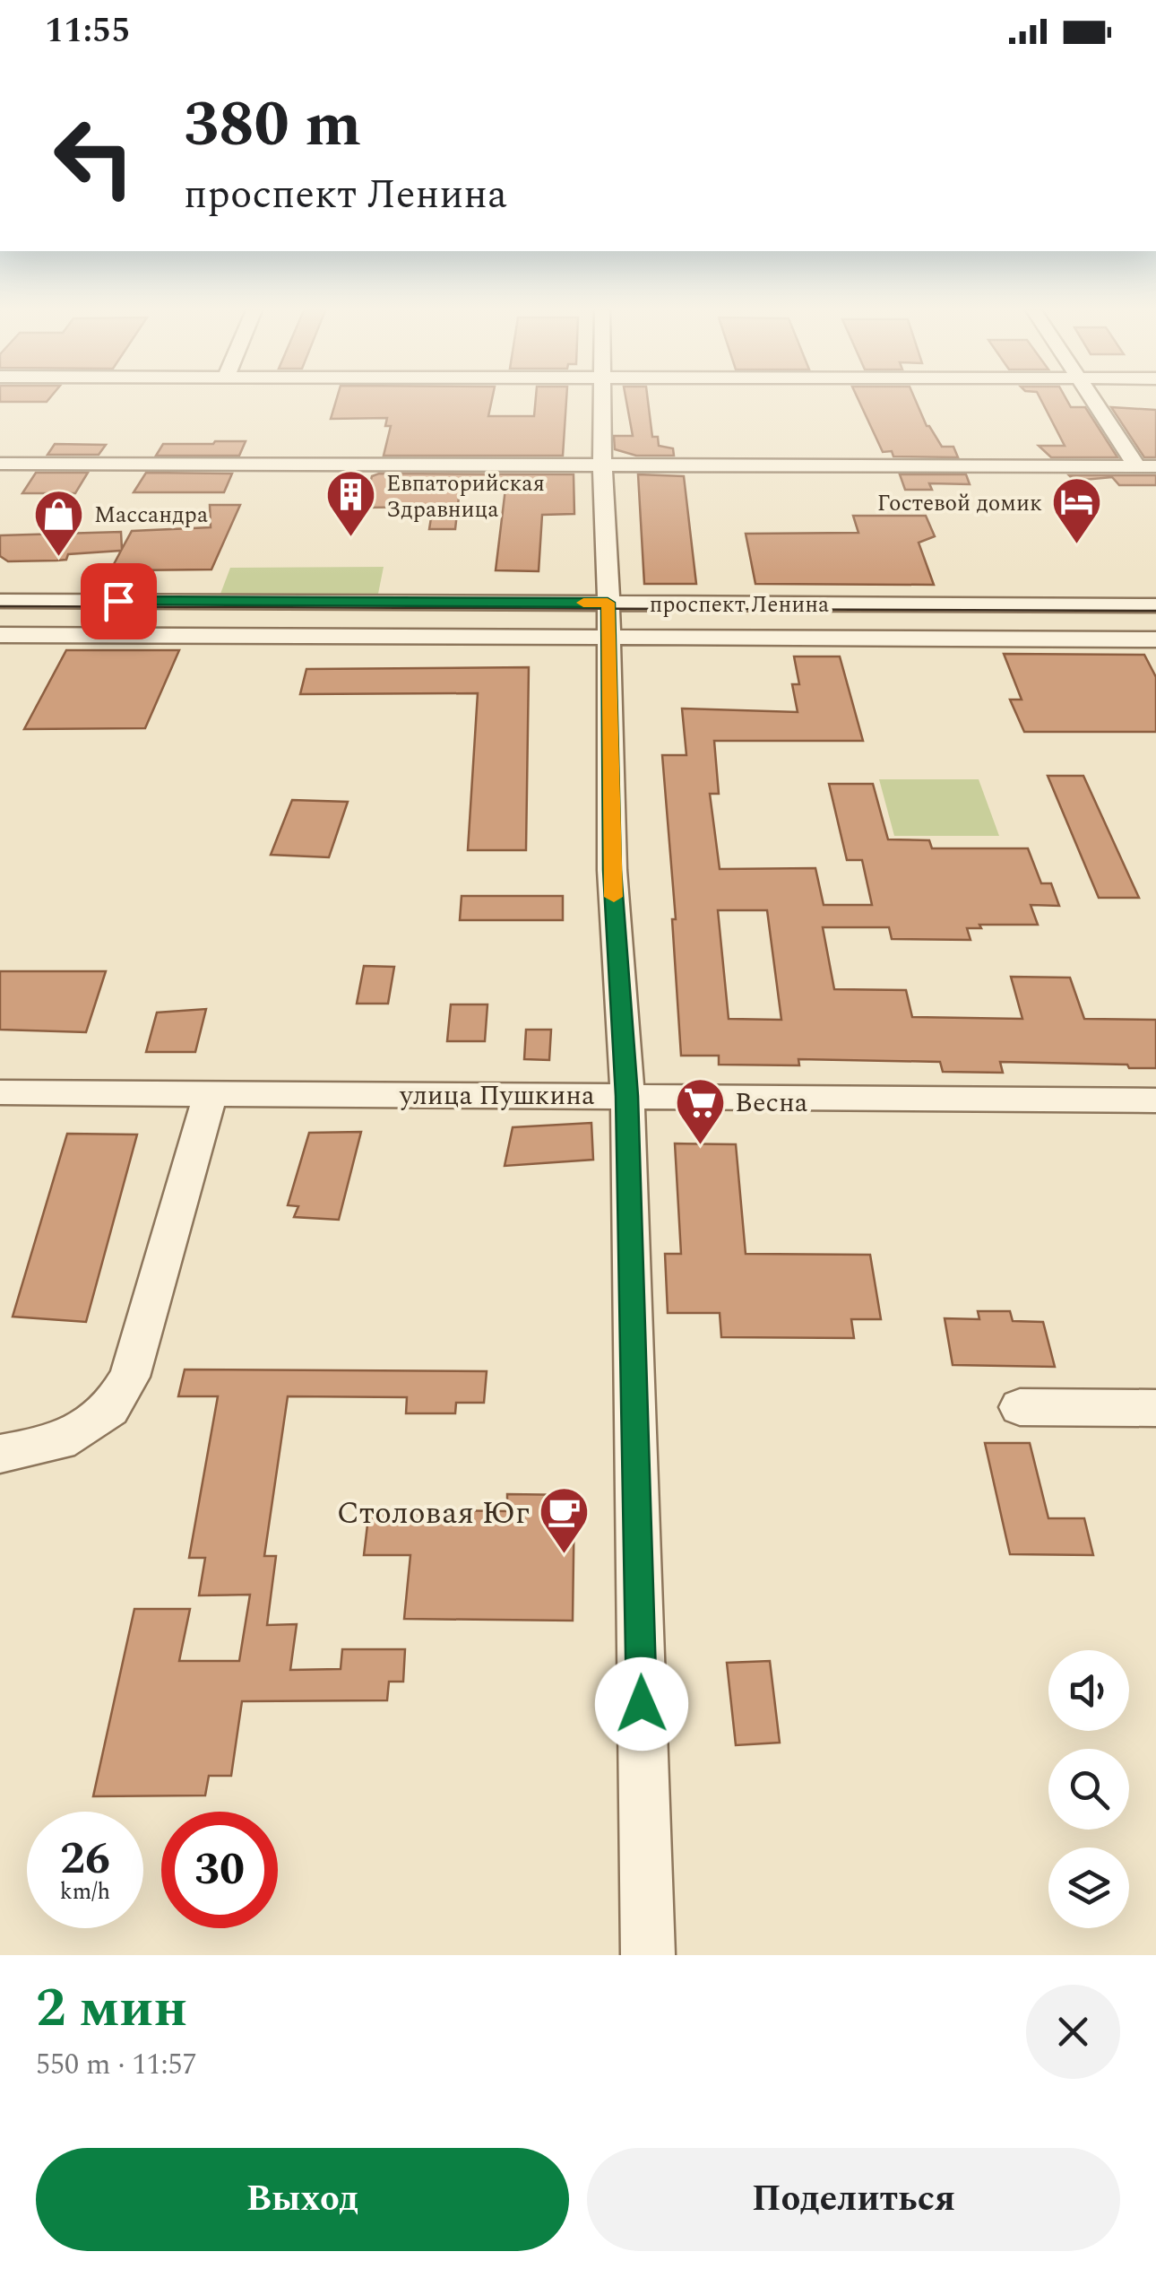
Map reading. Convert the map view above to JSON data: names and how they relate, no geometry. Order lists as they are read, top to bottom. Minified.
{"streets":{"street":["проспект Ленина","улица Пушкина"]},"places":{"building":["Евпаторийская Здравница"],"hotel":["Гостевой домик"],"shop":["Массандра"],"supermarket":["Весна"],"cafe":["Столовая Юг"]},"page":{"status":"11:55","turn":["380 m","проспект Ленина"],"speed":"26 km/h","limit":"30","heading":["2 мин","550 m · 11:57"],"buttons":["Выход","Поделиться"]}}
